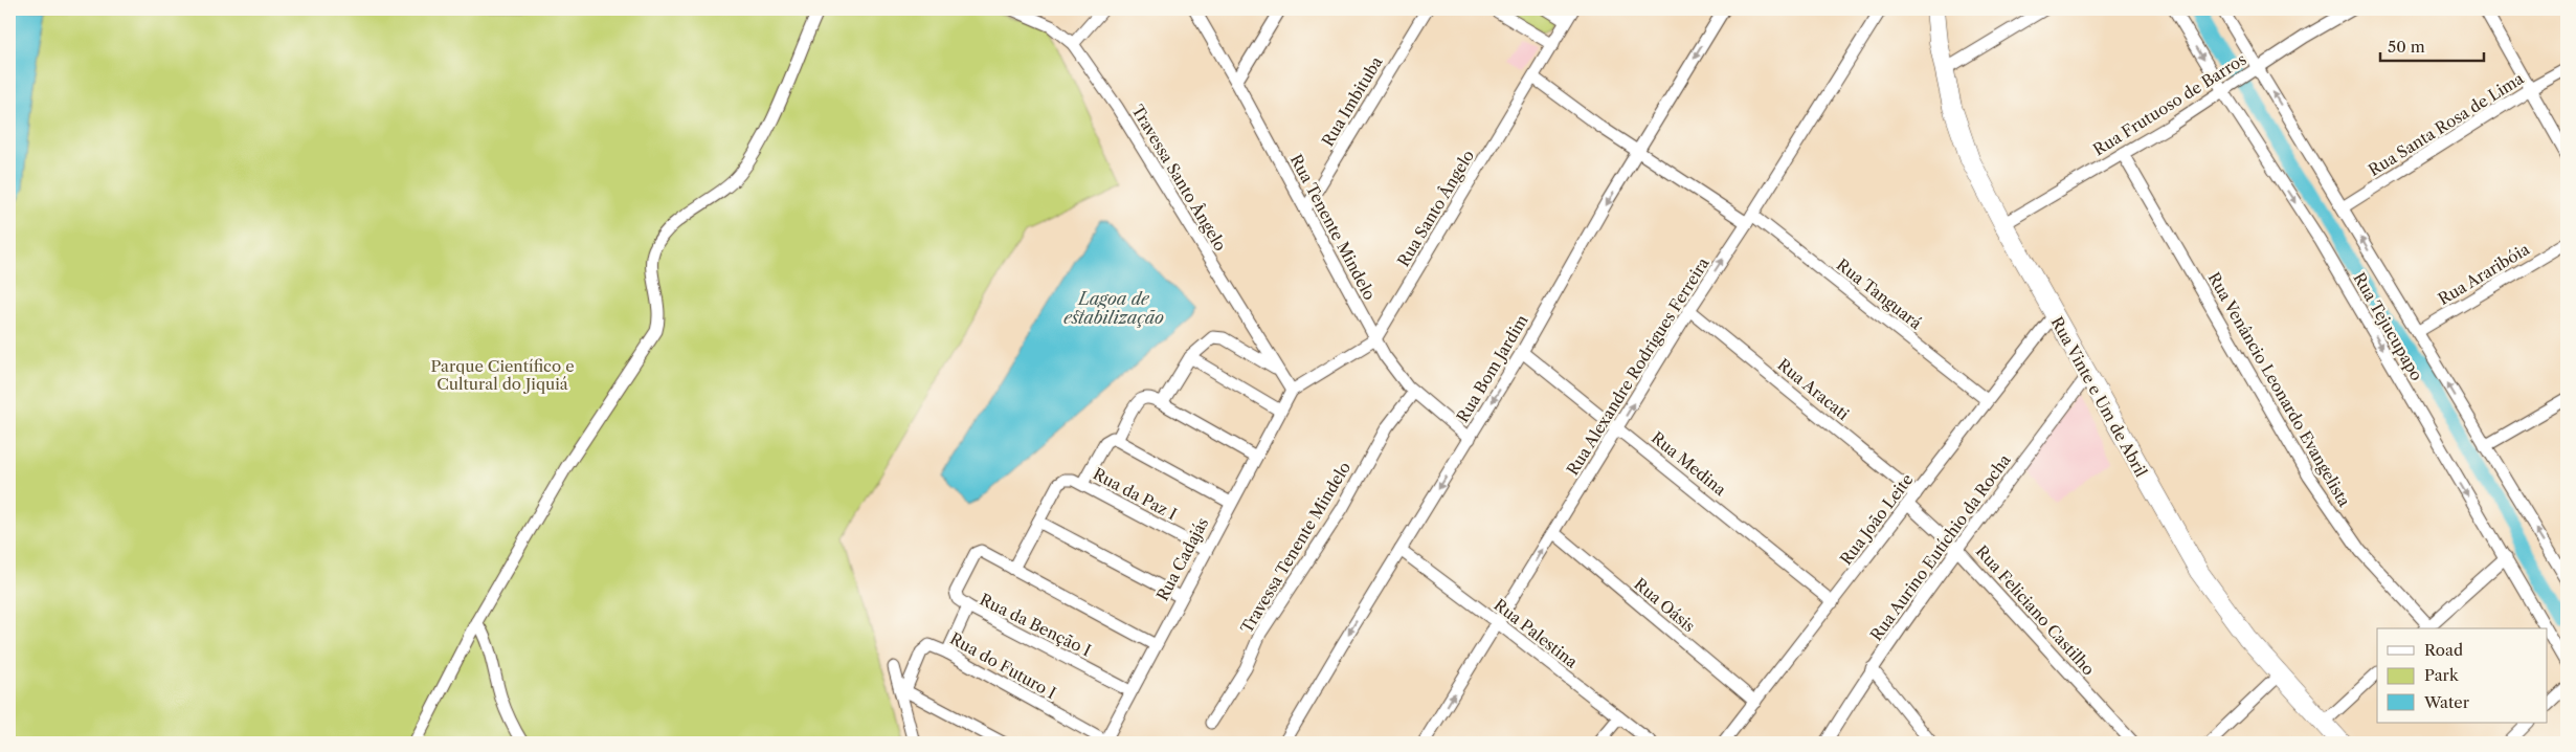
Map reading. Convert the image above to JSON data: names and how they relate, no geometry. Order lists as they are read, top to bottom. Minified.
{"streets":{"main road":["Rua Vinte e Um de Abril"],"street":["Rua Imbituba","Rua Frutuoso de Barros","Rua Santa Rosa de Lima","Travessa Santo Ângelo","Rua Santo Ângelo","Rua Tenente Mindelo","Rua Araribóia","Rua Tanguará","Rua Tejucupapo","Rua Alexandre Rodrigues Ferreira","Rua Bom Jardim","Rua Aracati","Rua Venâncio Leonardo Evangelista","Rua Medina","Rua da Paz I","Rua João Leite","Travessa Tenente Mindelo","Rua Aurino Eutíchio da Rocha","Rua Cadajás","Rua Oásis","Rua Feliciano Castilho","Rua da Benção I","Rua Palestina","Rua do Futuro I"]},"crossings":[["Rua Imbituba","Rua Tenente Mindelo"],["Rua Frutuoso de Barros","Rua Tejucupapo"],["Rua Frutuoso de Barros","Rua Venâncio Leonardo Evangelista"],["Rua Frutuoso de Barros","Rua Vinte e Um de Abril"],["Rua Santa Rosa de Lima","Rua Tejucupapo"],["Travessa Santo Ângelo","Rua Santo Ângelo"],["Travessa Santo Ângelo","Rua Cadajás"],["Rua Santo Ângelo","Rua Tenente Mindelo"],["Rua Santo Ângelo","Rua Tanguará"],["Rua Santo Ângelo","Rua Cadajás"],["Rua Tenente Mindelo","Rua Bom Jardim"],["Rua Tenente Mindelo","Travessa Tenente Mindelo"],["Rua Araribóia","Rua Tejucupapo"],["Rua Tanguará","Rua Alexandre Rodrigues Ferreira"],["Rua Tanguará","Rua Bom Jardim"],["Rua Tanguará","Rua João Leite"],["Rua Alexandre Rodrigues Ferreira","Rua Aracati"],["Rua Alexandre Rodrigues Ferreira","Rua Medina"],["Rua Alexandre Rodrigues Ferreira","Rua Oásis"],["Rua Alexandre Rodrigues Ferreira","Rua Palestina"],["Rua Bom Jardim","Rua Medina"],["Rua Bom Jardim","Rua Palestina"],["Rua Aracati","Rua João Leite"],["Rua Vinte e Um de Abril","Rua João Leite"],["Rua Vinte e Um de Abril","Rua Aurino Eutíchio da Rocha"],["Rua Medina","Rua João Leite"],["Rua da Paz I","Rua Cadajás"],["Rua João Leite","Rua Oásis"],["Rua João Leite","Rua Feliciano Castilho"],["Rua Aurino Eutíchio da Rocha","Rua Feliciano Castilho"],["Rua Cadajás","Rua da Benção I"],["Rua Cadajás","Rua do Futuro I"],["Rua da Benção I","Rua do Futuro I"]],"one_way":["Rua Alexandre Rodrigues Ferreira","Rua Bom Jardim"],"water":["Lagoa de estabilização"],"parks":["Parque Científico e Cultural do Jiquiá"],"legend":["Road","Park","Water"],"scale_bar":"50 m"}
